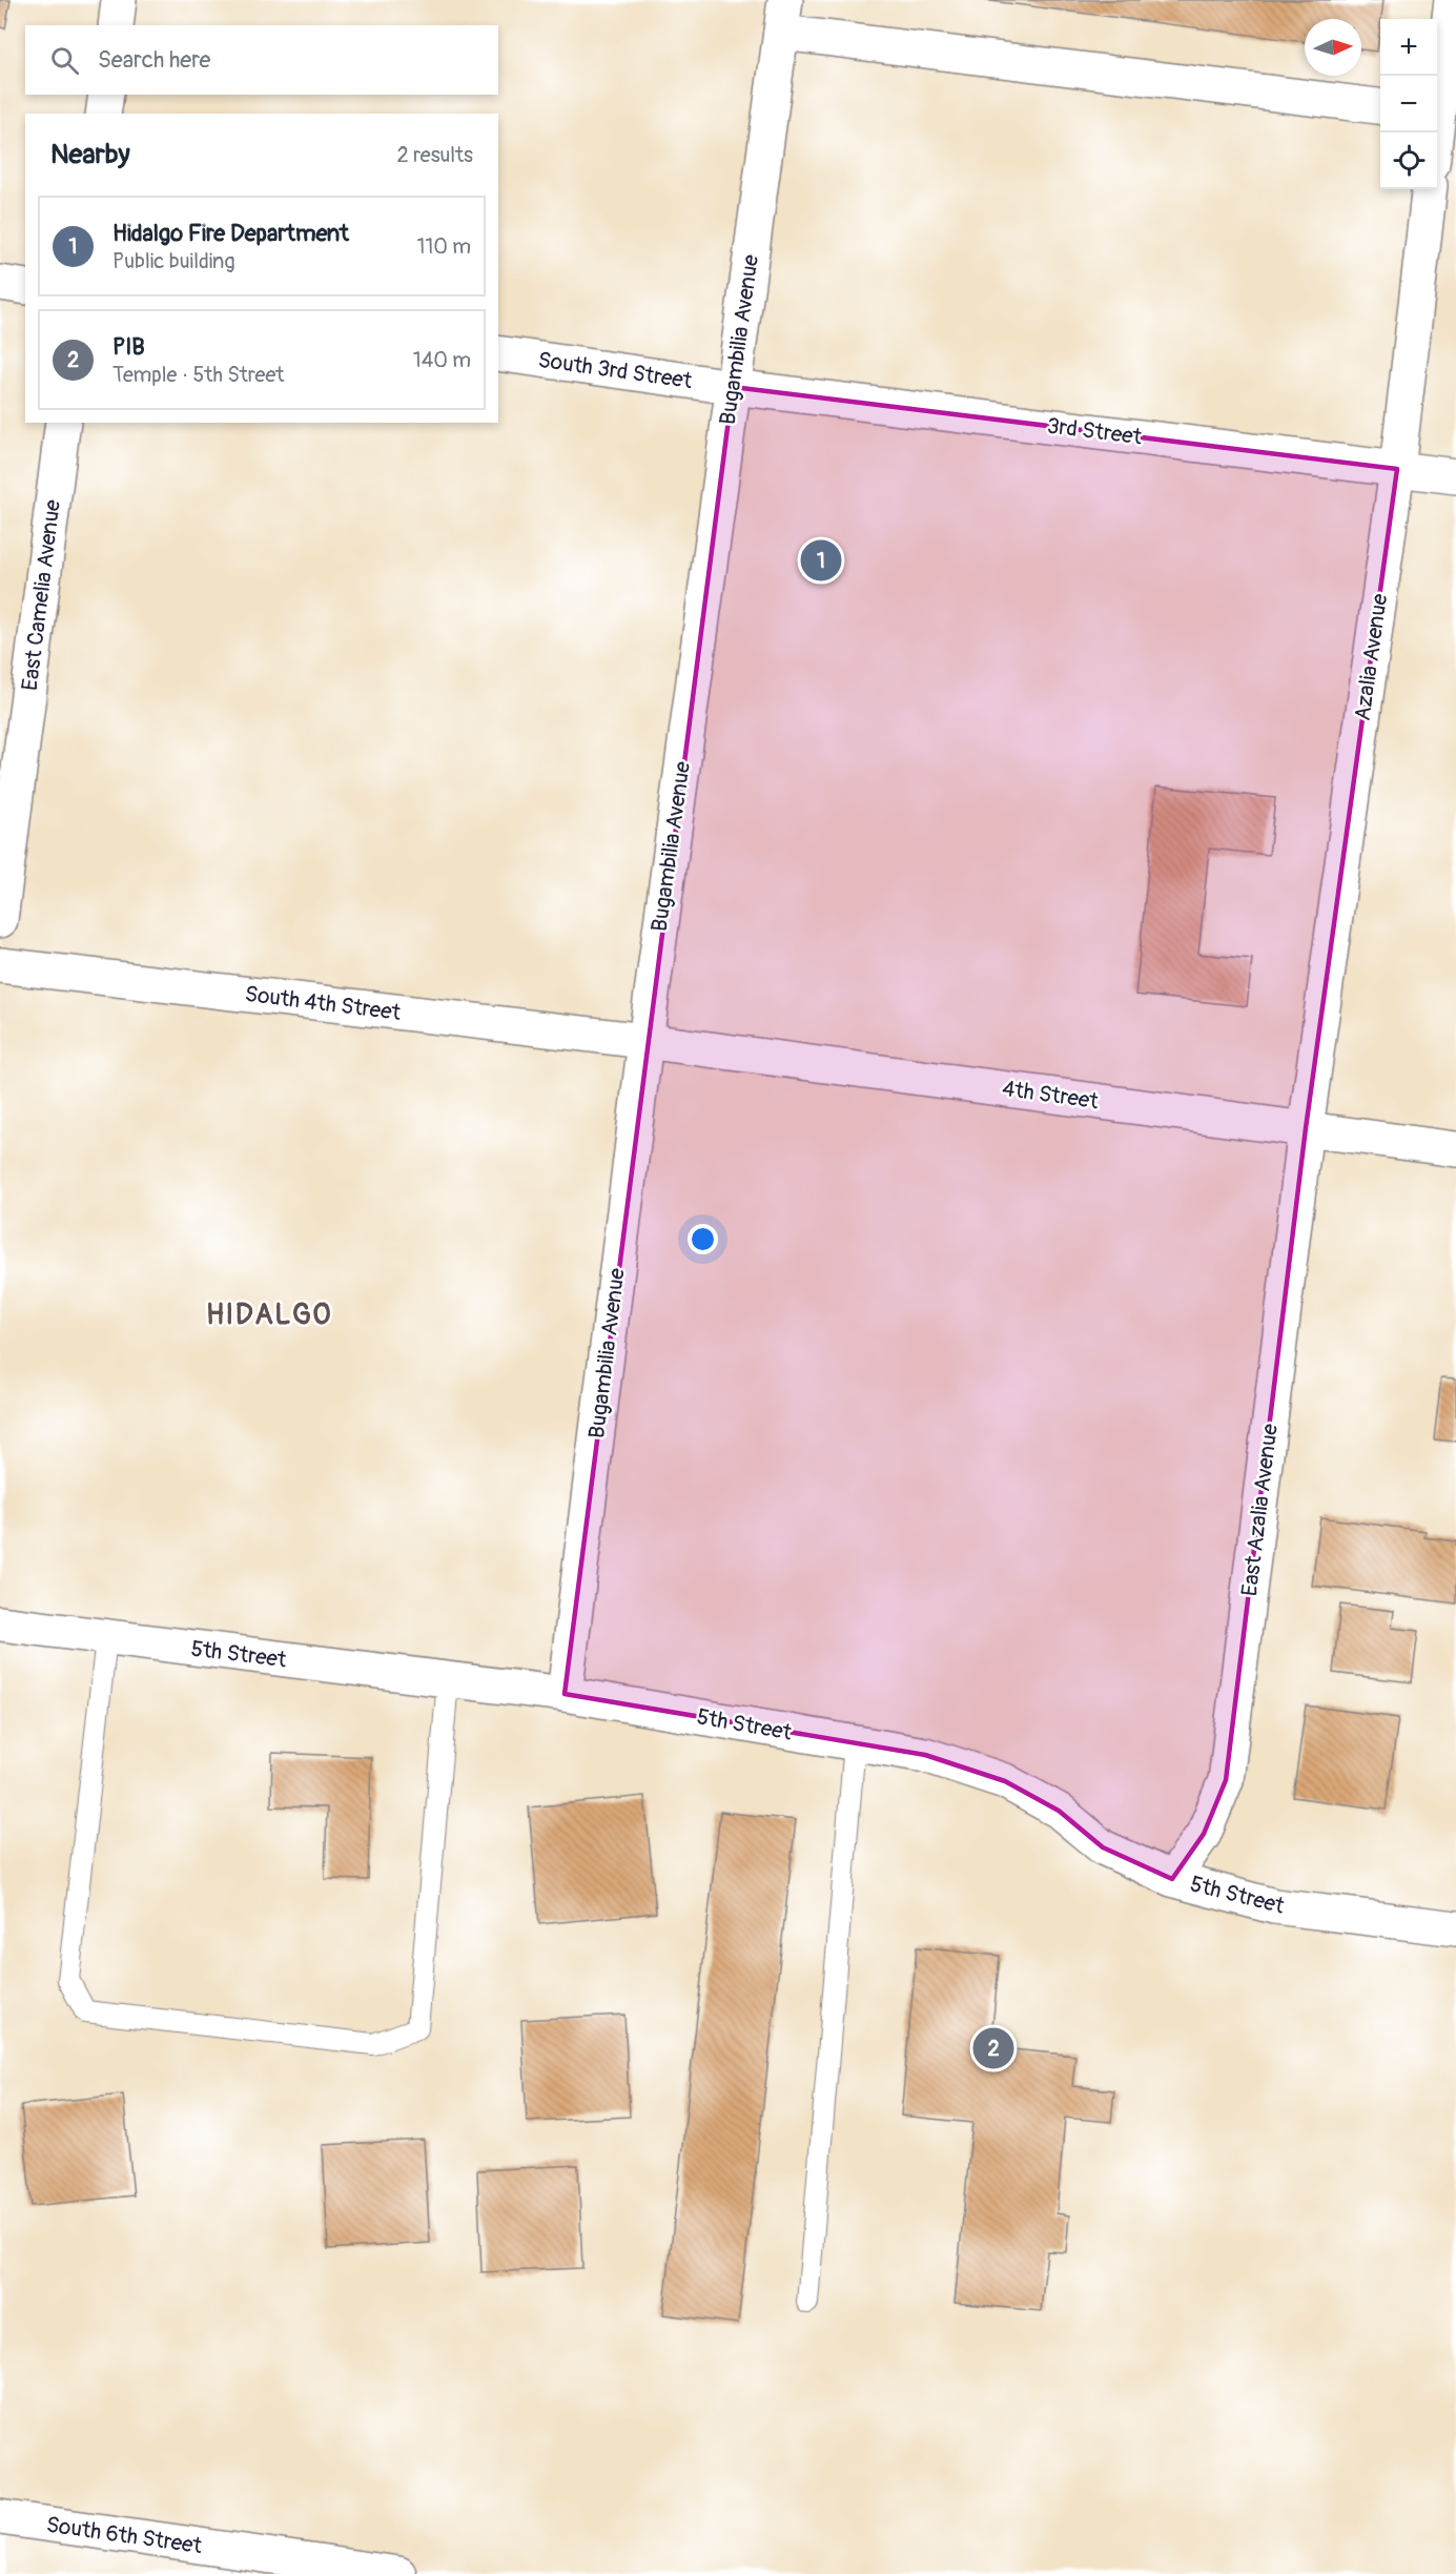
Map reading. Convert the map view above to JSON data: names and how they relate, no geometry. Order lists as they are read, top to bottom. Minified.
{"streets":{"street":["Bugambilia Avenue","South 3rd Street","3rd Street","East Camelia Avenue","Azalia Avenue","South 4th Street","4th Street","East Azalia Avenue","5th Street","South 6th Street"]},"crossings":[["Bugambilia Avenue","South 3rd Street"],["Bugambilia Avenue","3rd Street"],["Bugambilia Avenue","South 4th Street"],["Bugambilia Avenue","4th Street"],["Bugambilia Avenue","5th Street"],["South 3rd Street","3rd Street"],["3rd Street","Azalia Avenue"],["Azalia Avenue","4th Street"],["Azalia Avenue","East Azalia Avenue"],["South 4th Street","4th Street"],["4th Street","East Azalia Avenue"],["East Azalia Avenue","5th Street"]],"districts":["HIDALGO"],"north":"right","page":{"map_buttons":["+","−"],"search":"Search here","heading":["Nearby","2 results"],"list":[{"mark":"1","name":"Hidalgo Fire Department","note":"Public building","value":"110 m"},{"mark":"2","name":"PIB","note":"Temple · 5th Street","value":"140 m"}],"pins":["1","2"]}}
